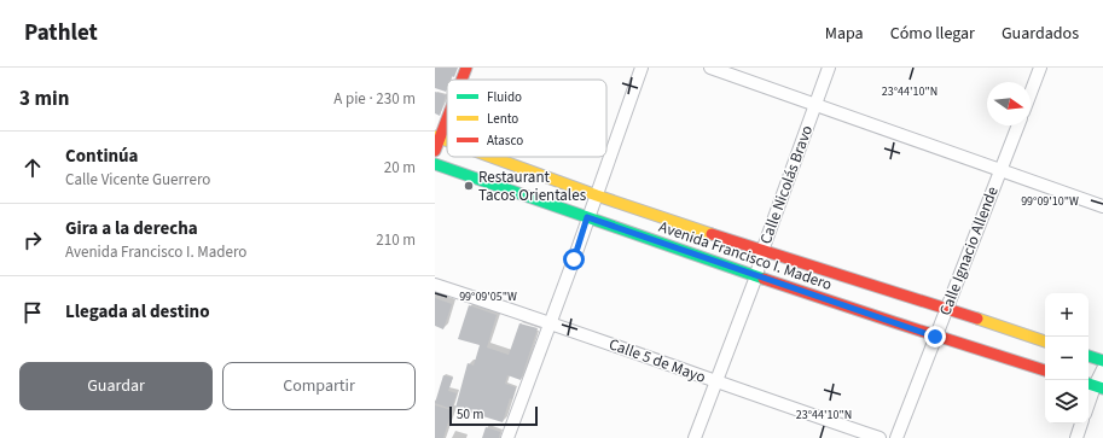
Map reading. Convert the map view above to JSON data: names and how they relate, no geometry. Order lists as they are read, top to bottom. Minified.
{"streets":{"main road":["Avenida Francisco I. Madero"],"street":["Calle Nicolás Bravo","Calle Ignacio Allende","Calle 5 de Mayo"]},"crossings":[["Calle Nicolás Bravo","Avenida Francisco I. Madero"],["Calle Nicolás Bravo","Calle 5 de Mayo"],["Calle Ignacio Allende","Avenida Francisco I. Madero"]],"places":["Restaurant Tacos Orientales"],"legend":["Fluido","Lento","Atasco"],"scale_bar":"50 m","north":"right","page":{"header":"Pathlet","nav":["Mapa","Cómo llegar","Guardados"],"heading":["3 min","A pie · 230 m"],"list":[["Continúa","Calle Vicente Guerrero","20 m"],["Gira a la derecha","Avenida Francisco I. Madero","210 m"],"Llegada al destino"],"map_buttons":["+","−"],"buttons":["Guardar","Compartir"],"scale":"50 m"},"coordinates":["23°44'10\"N","99°09'10\"W","99°09'05\"W"]}
